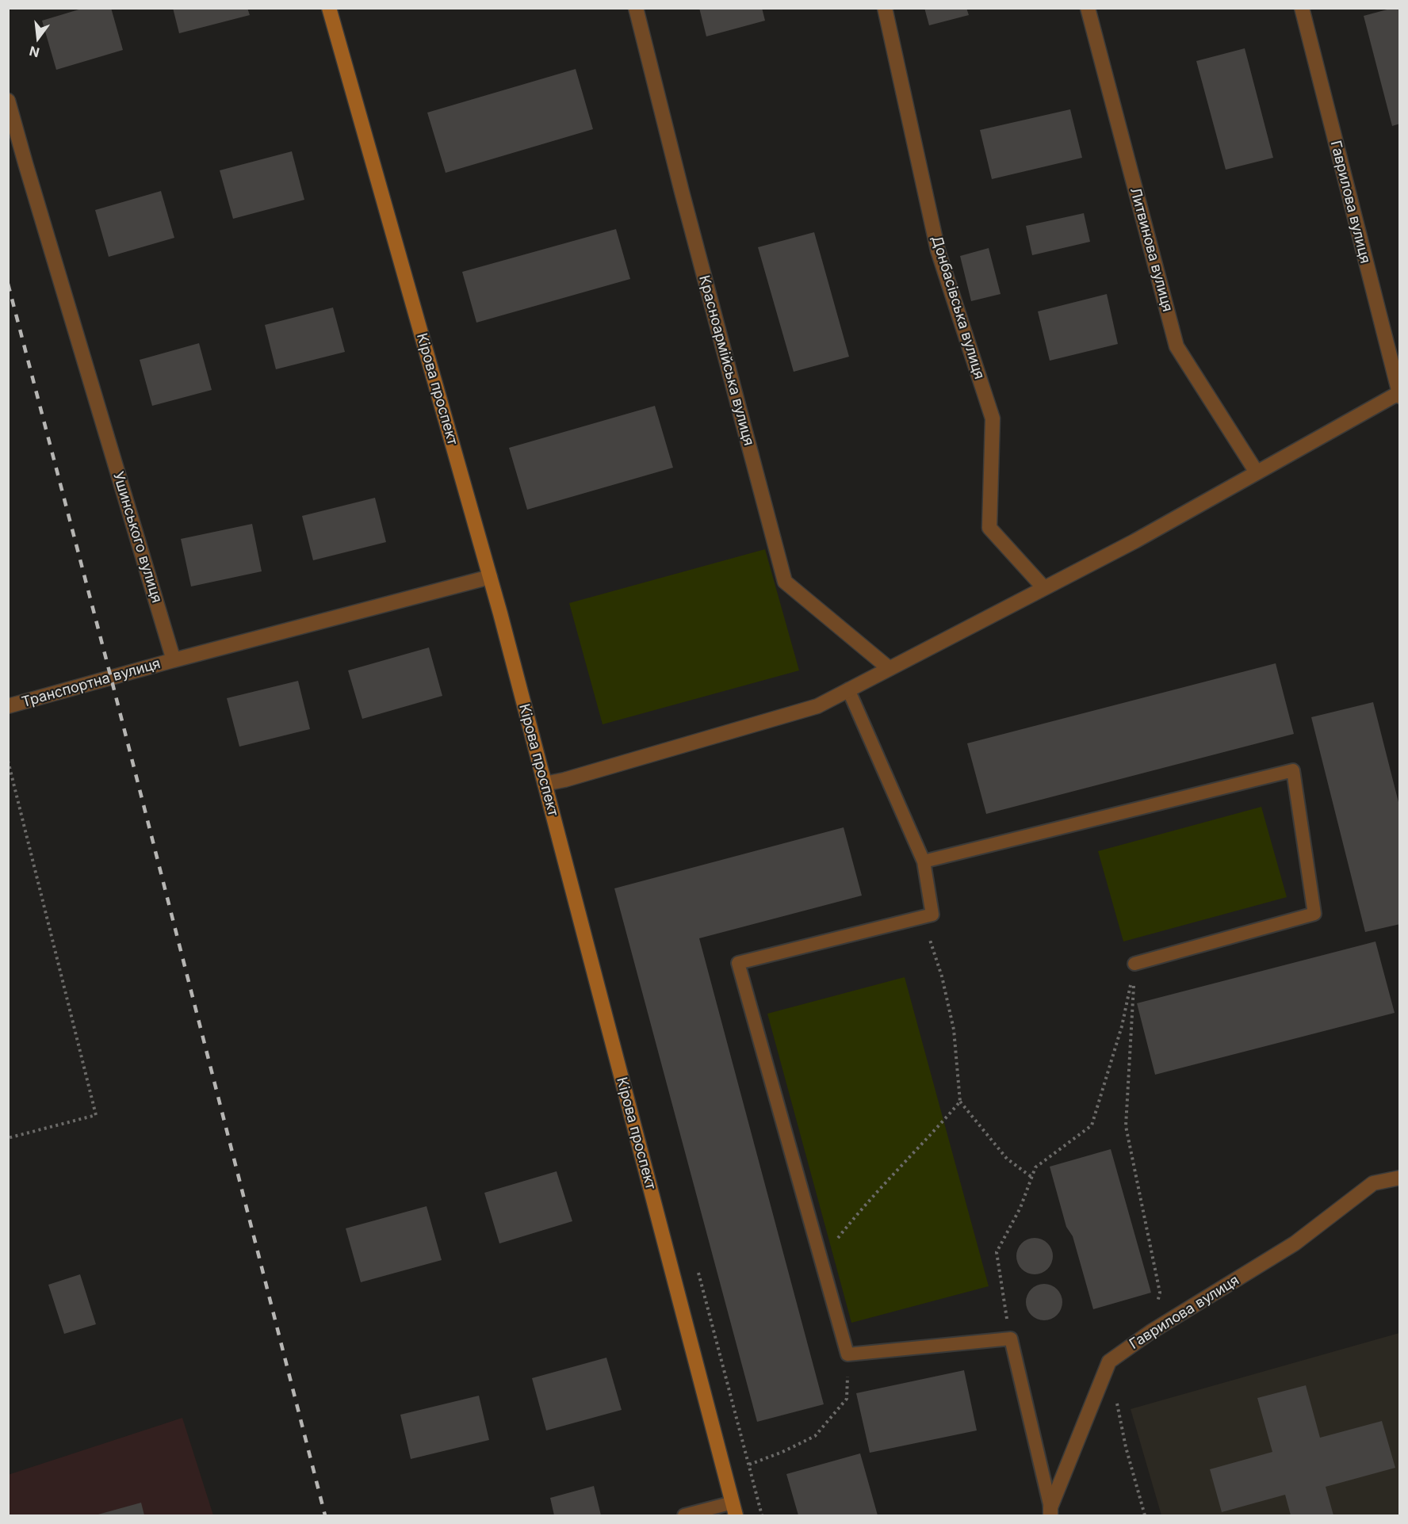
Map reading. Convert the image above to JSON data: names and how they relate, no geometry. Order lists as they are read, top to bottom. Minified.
{"streets":{"street":["Гаврилова вулиця","Литвинова вулиця","Донбасівська вулиця","Красноармійська вулиця","Кірова проспект","Ушинського вулиця","Транспортна вулиця"]},"crossings":[["Ушинського вулиця","Транспортна вулиця"]],"north":"bottom"}
